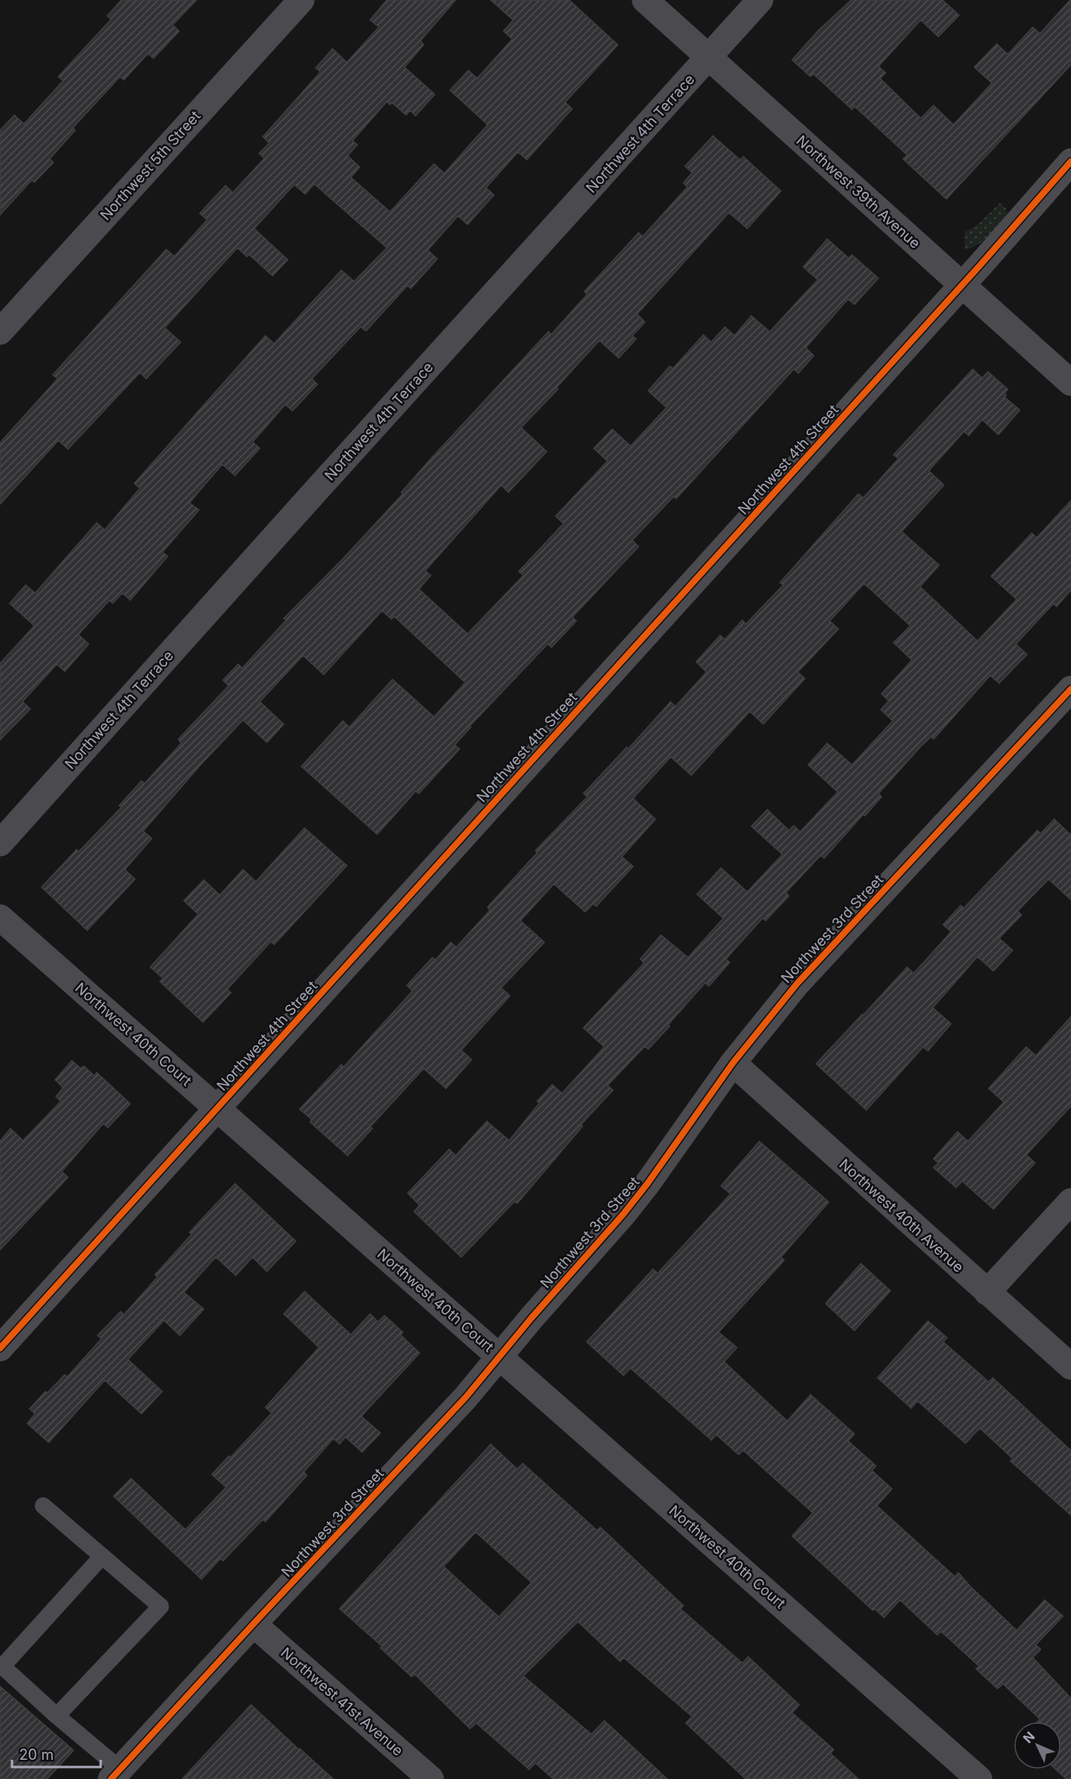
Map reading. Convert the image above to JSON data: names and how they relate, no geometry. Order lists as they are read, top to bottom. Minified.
{"streets":{"street":["Northwest 4th Terrace","Northwest 5th Street","Northwest 39th Avenue","Northwest 4th Street","Northwest 3rd Street","Northwest 40th Court","Northwest 40th Avenue","Northwest 41st Avenue"]},"crossings":[["Northwest 4th Terrace","Northwest 39th Avenue"],["Northwest 39th Avenue","Northwest 4th Street"],["Northwest 4th Street","Northwest 40th Court"],["Northwest 3rd Street","Northwest 40th Court"],["Northwest 3rd Street","Northwest 40th Avenue"],["Northwest 3rd Street","Northwest 41st Avenue"]],"scale_bar":"20 m","north":"top left"}
